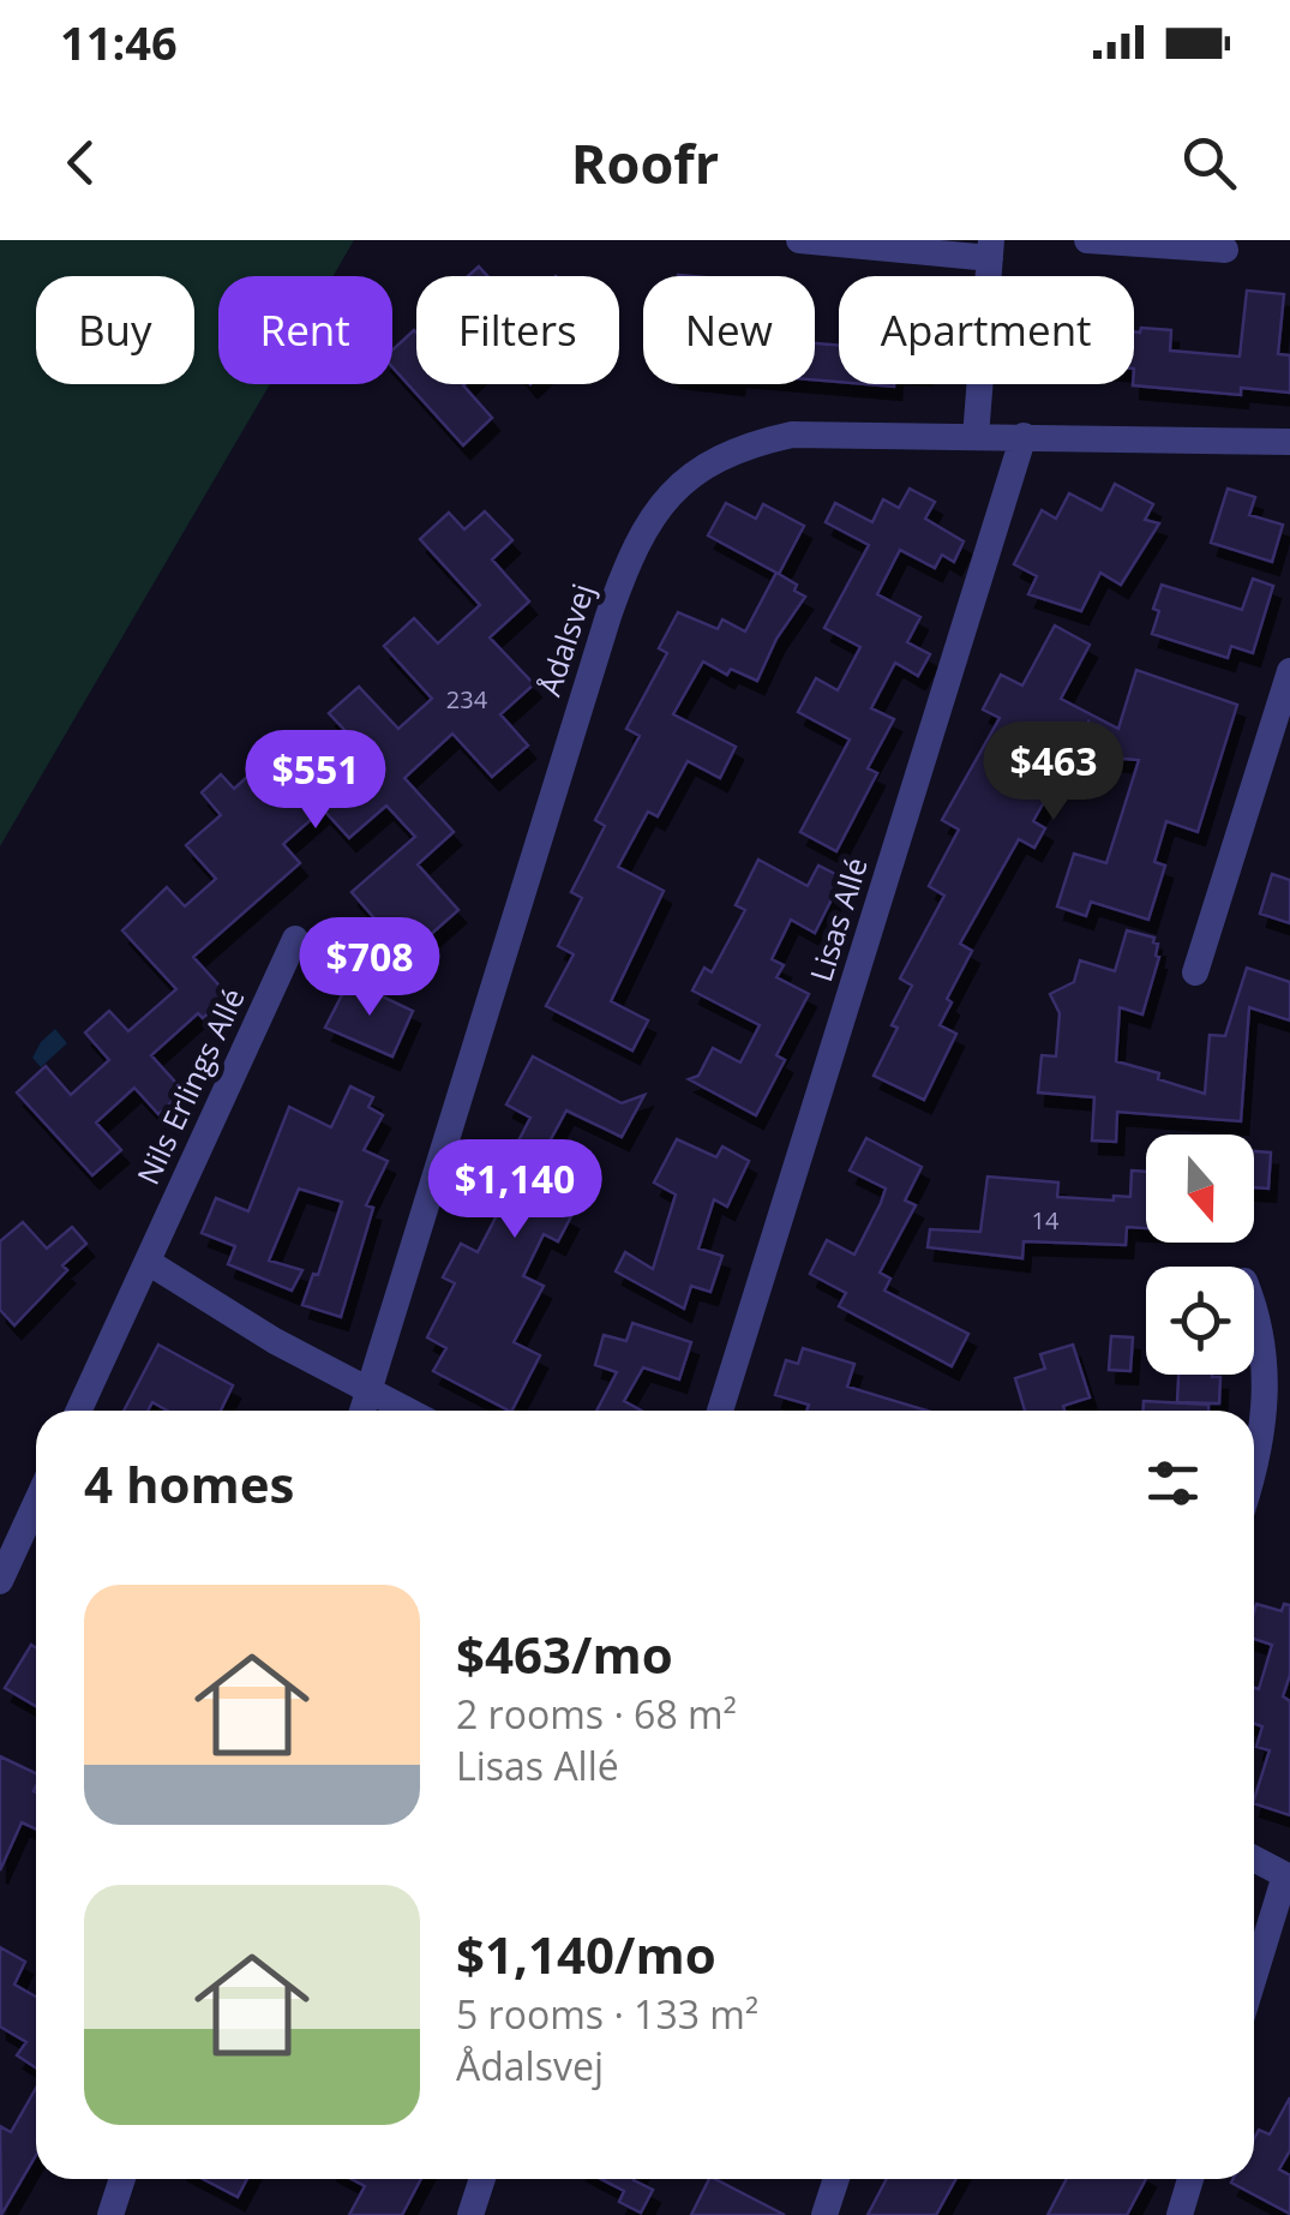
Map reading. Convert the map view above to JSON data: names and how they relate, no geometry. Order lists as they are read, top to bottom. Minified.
{"streets":{"street":["Ådalsvej","Lisas Allé","Nils Erlings Allé"]},"crossings":[["Ådalsvej","Lisas Allé"]],"house_numbers":["234","14"],"north":"bottom","page":{"status":"11:46","header":"Roofr","chip":["Buy","Rent","Filters","New","Apartment"],"price":["$463","$551","$708","$1,140"],"heading":"4 homes","list":[{"name":"$463/mo","note":"2 rooms · 68 m² · Lisas Allé"},{"name":"$1,140/mo","note":"5 rooms · 133 m² · Ådalsvej"}]}}
